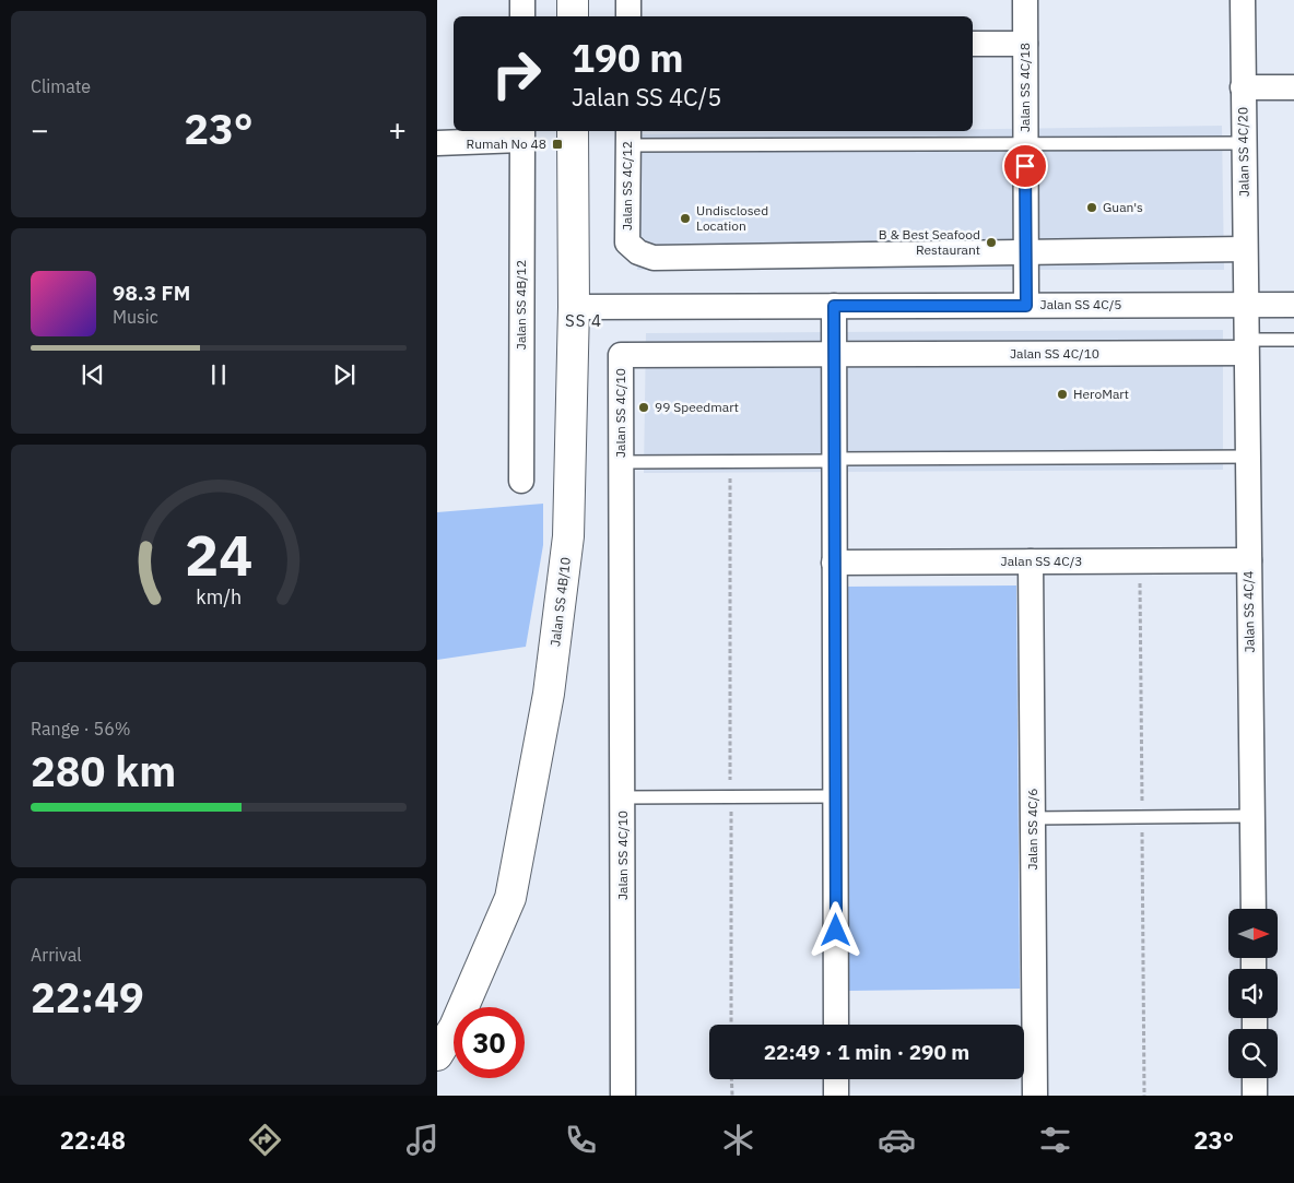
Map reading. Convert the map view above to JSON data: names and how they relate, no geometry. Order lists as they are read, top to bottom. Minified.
{"streets":{"street":["Jalan SS 4C/18","Jalan SS 4C/20","Jalan SS 4C/12","Jalan SS 4B/12","Jalan SS 4C/5","Jalan SS 4C/10","Jalan SS 4C/3","Jalan SS 4B/10","Jalan SS 4C/4","Jalan SS 4C/6"]},"crossings":[["Jalan SS 4C/18","Jalan SS 4C/12"],["Jalan SS 4C/18","Jalan SS 4C/5"],["Jalan SS 4C/20","Jalan SS 4C/5"],["Jalan SS 4C/20","Jalan SS 4C/4"],["Jalan SS 4C/5","Jalan SS 4B/10"],["Jalan SS 4C/5","Jalan SS 4C/4"],["Jalan SS 4C/10","Jalan SS 4C/4"],["Jalan SS 4C/3","Jalan SS 4C/4"],["Jalan SS 4C/3","Jalan SS 4C/6"]],"districts":["SS 4"],"places":{"transit":["Rumah No 48"],"other":["Guan's","Undisclosed Location","B & Best Seafood Restaurant","HeroMart","99 Speedmart"]},"north":"right","page":{"tile":["Climate",["Range · 56%","280 km"],["Arrival","22:49"]],"turn":["190 m","Jalan SS 4C/5"],"heat":["−","23°","+"],"song":["98.3 FM","Music"],"limit":"30","trip":"22:49 · 1 min · 290 m","tabs":["22:48","23°"],"gauge":["24","km/h"]}}
